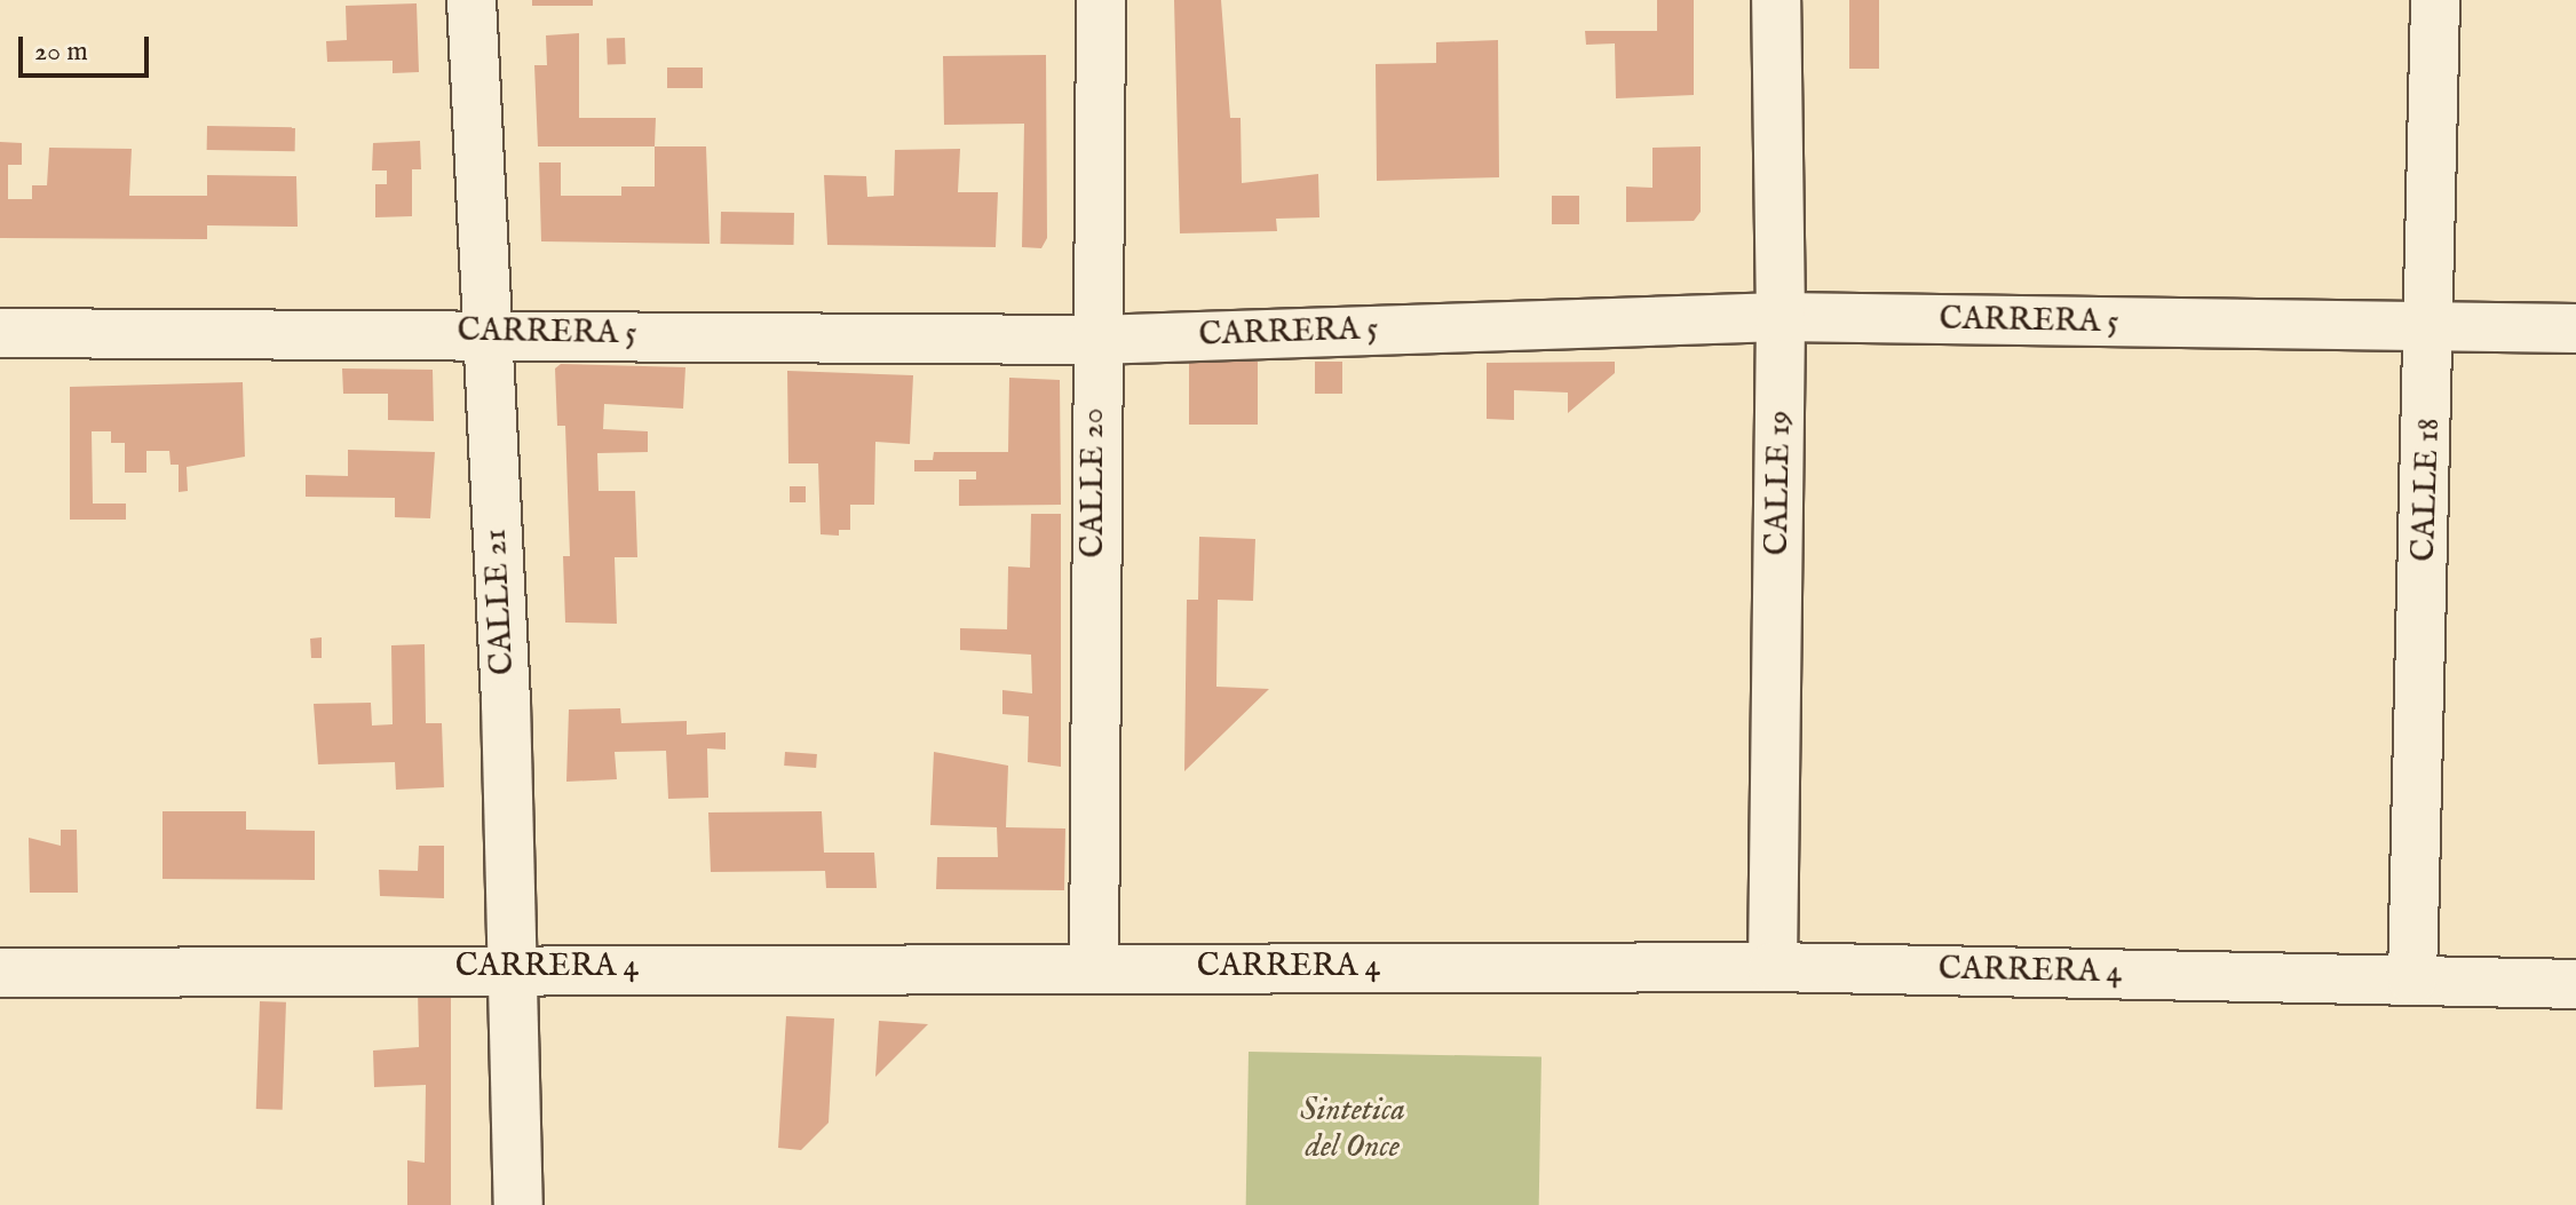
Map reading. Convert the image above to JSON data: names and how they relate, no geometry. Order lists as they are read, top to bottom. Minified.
{"streets":{"street":["CARRERA 5","CALLE 20","CALLE 19","CALLE 18","CALLE 21","CARRERA 4"]},"crossings":[["CARRERA 5","CALLE 20"],["CARRERA 5","CALLE 19"],["CARRERA 5","CALLE 18"],["CARRERA 5","CALLE 21"],["CALLE 20","CARRERA 4"],["CALLE 19","CARRERA 4"],["CALLE 18","CARRERA 4"],["CALLE 21","CARRERA 4"]],"parks":["Sintetica del Once"],"scale_bar":"20 m"}
